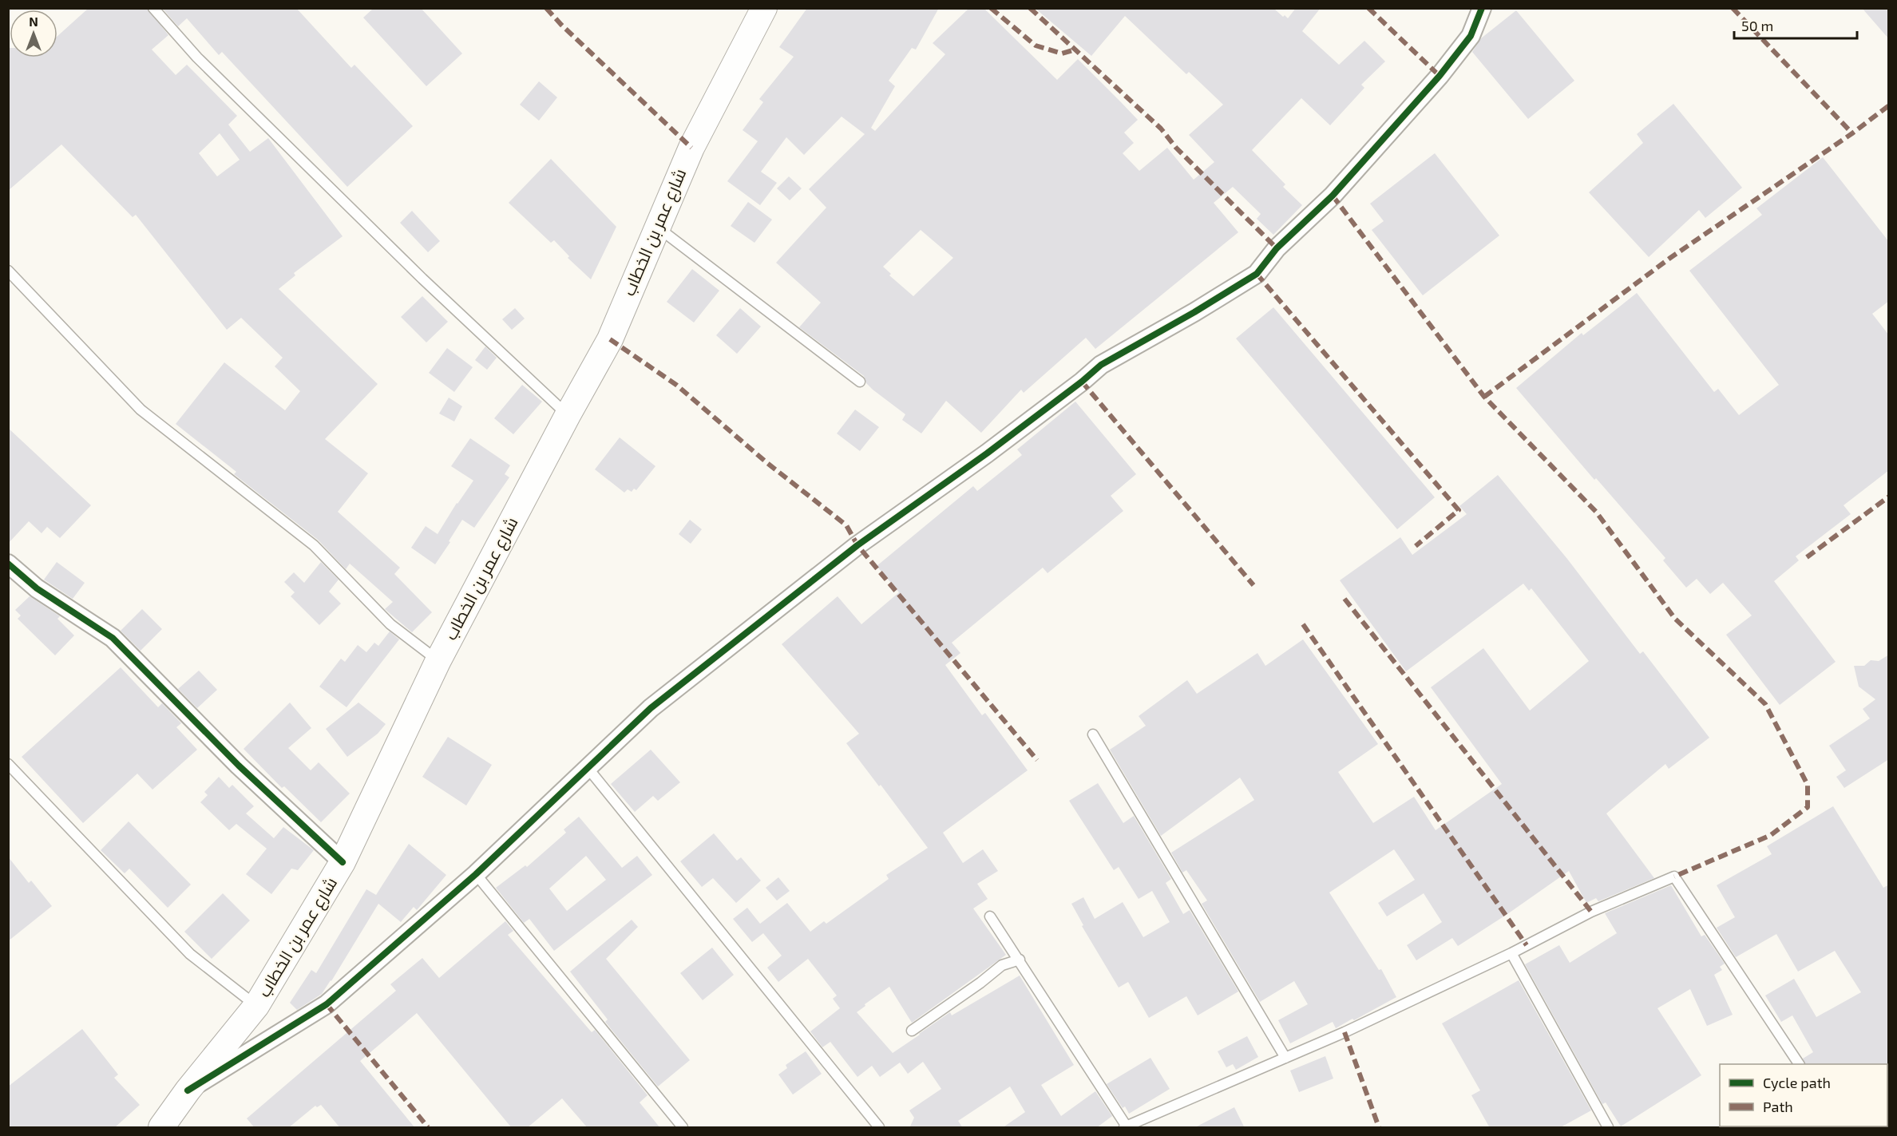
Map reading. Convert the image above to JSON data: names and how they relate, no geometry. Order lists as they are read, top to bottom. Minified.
{"streets":{"main road":["شارع عمر بن الخطاب"]},"legend":["Cycle path","Path"],"scale_bar":"50 m","north":"top"}
